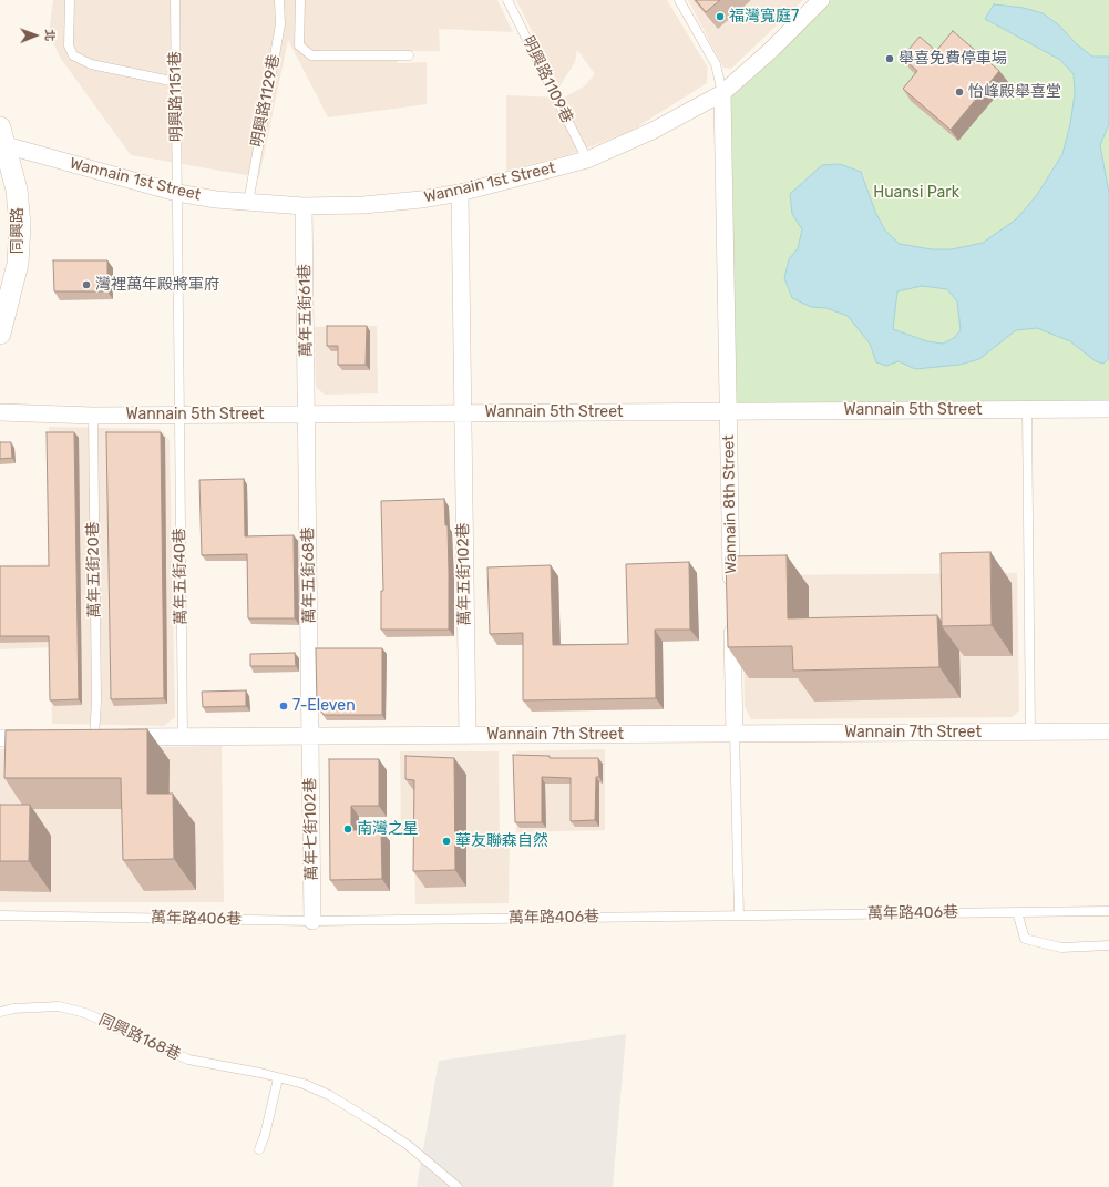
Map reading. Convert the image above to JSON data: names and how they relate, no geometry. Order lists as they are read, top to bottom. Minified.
{"streets":{"street":["Wannain 1st Street","同興路","萬年五街61巷","Wannain 5th Street","Wannain 8th Street","萬年五街102巷","萬年五街68巷","Wannain 7th Street","萬年七街102巷"],"lane":["明興路1109巷","明興路1151巷","明興路1129巷","萬年五街20巷","萬年五街40巷","萬年路406巷","同興路168巷"]},"crossings":[["明興路1109巷","Wannain 1st Street"],["明興路1151巷","Wannain 1st Street"],["明興路1151巷","Wannain 5th Street"],["明興路1151巷","萬年五街40巷"],["明興路1129巷","Wannain 1st Street"],["Wannain 1st Street","同興路"],["Wannain 1st Street","萬年五街61巷"],["Wannain 1st Street","Wannain 8th Street"],["Wannain 1st Street","萬年五街102巷"],["萬年五街61巷","Wannain 5th Street"],["萬年五街61巷","萬年五街68巷"],["Wannain 5th Street","Wannain 8th Street"],["Wannain 5th Street","萬年五街20巷"],["Wannain 5th Street","萬年五街102巷"],["Wannain 5th Street","萬年五街68巷"],["Wannain 5th Street","萬年五街40巷"],["萬年五街20巷","Wannain 7th Street"],["萬年五街102巷","Wannain 7th Street"],["萬年五街68巷","Wannain 7th Street"],["萬年五街68巷","萬年七街102巷"],["萬年五街40巷","Wannain 7th Street"],["Wannain 7th Street","萬年七街102巷"],["萬年七街102巷","萬年路406巷"]],"parks":["Huansi Park"],"places":["福灣寬庭7","舉喜免費停車場","怡峰殿舉喜堂","灣裡萬年殿將軍府","7-Eleven","南灣之星","華友聯森自然"],"north":"right"}
